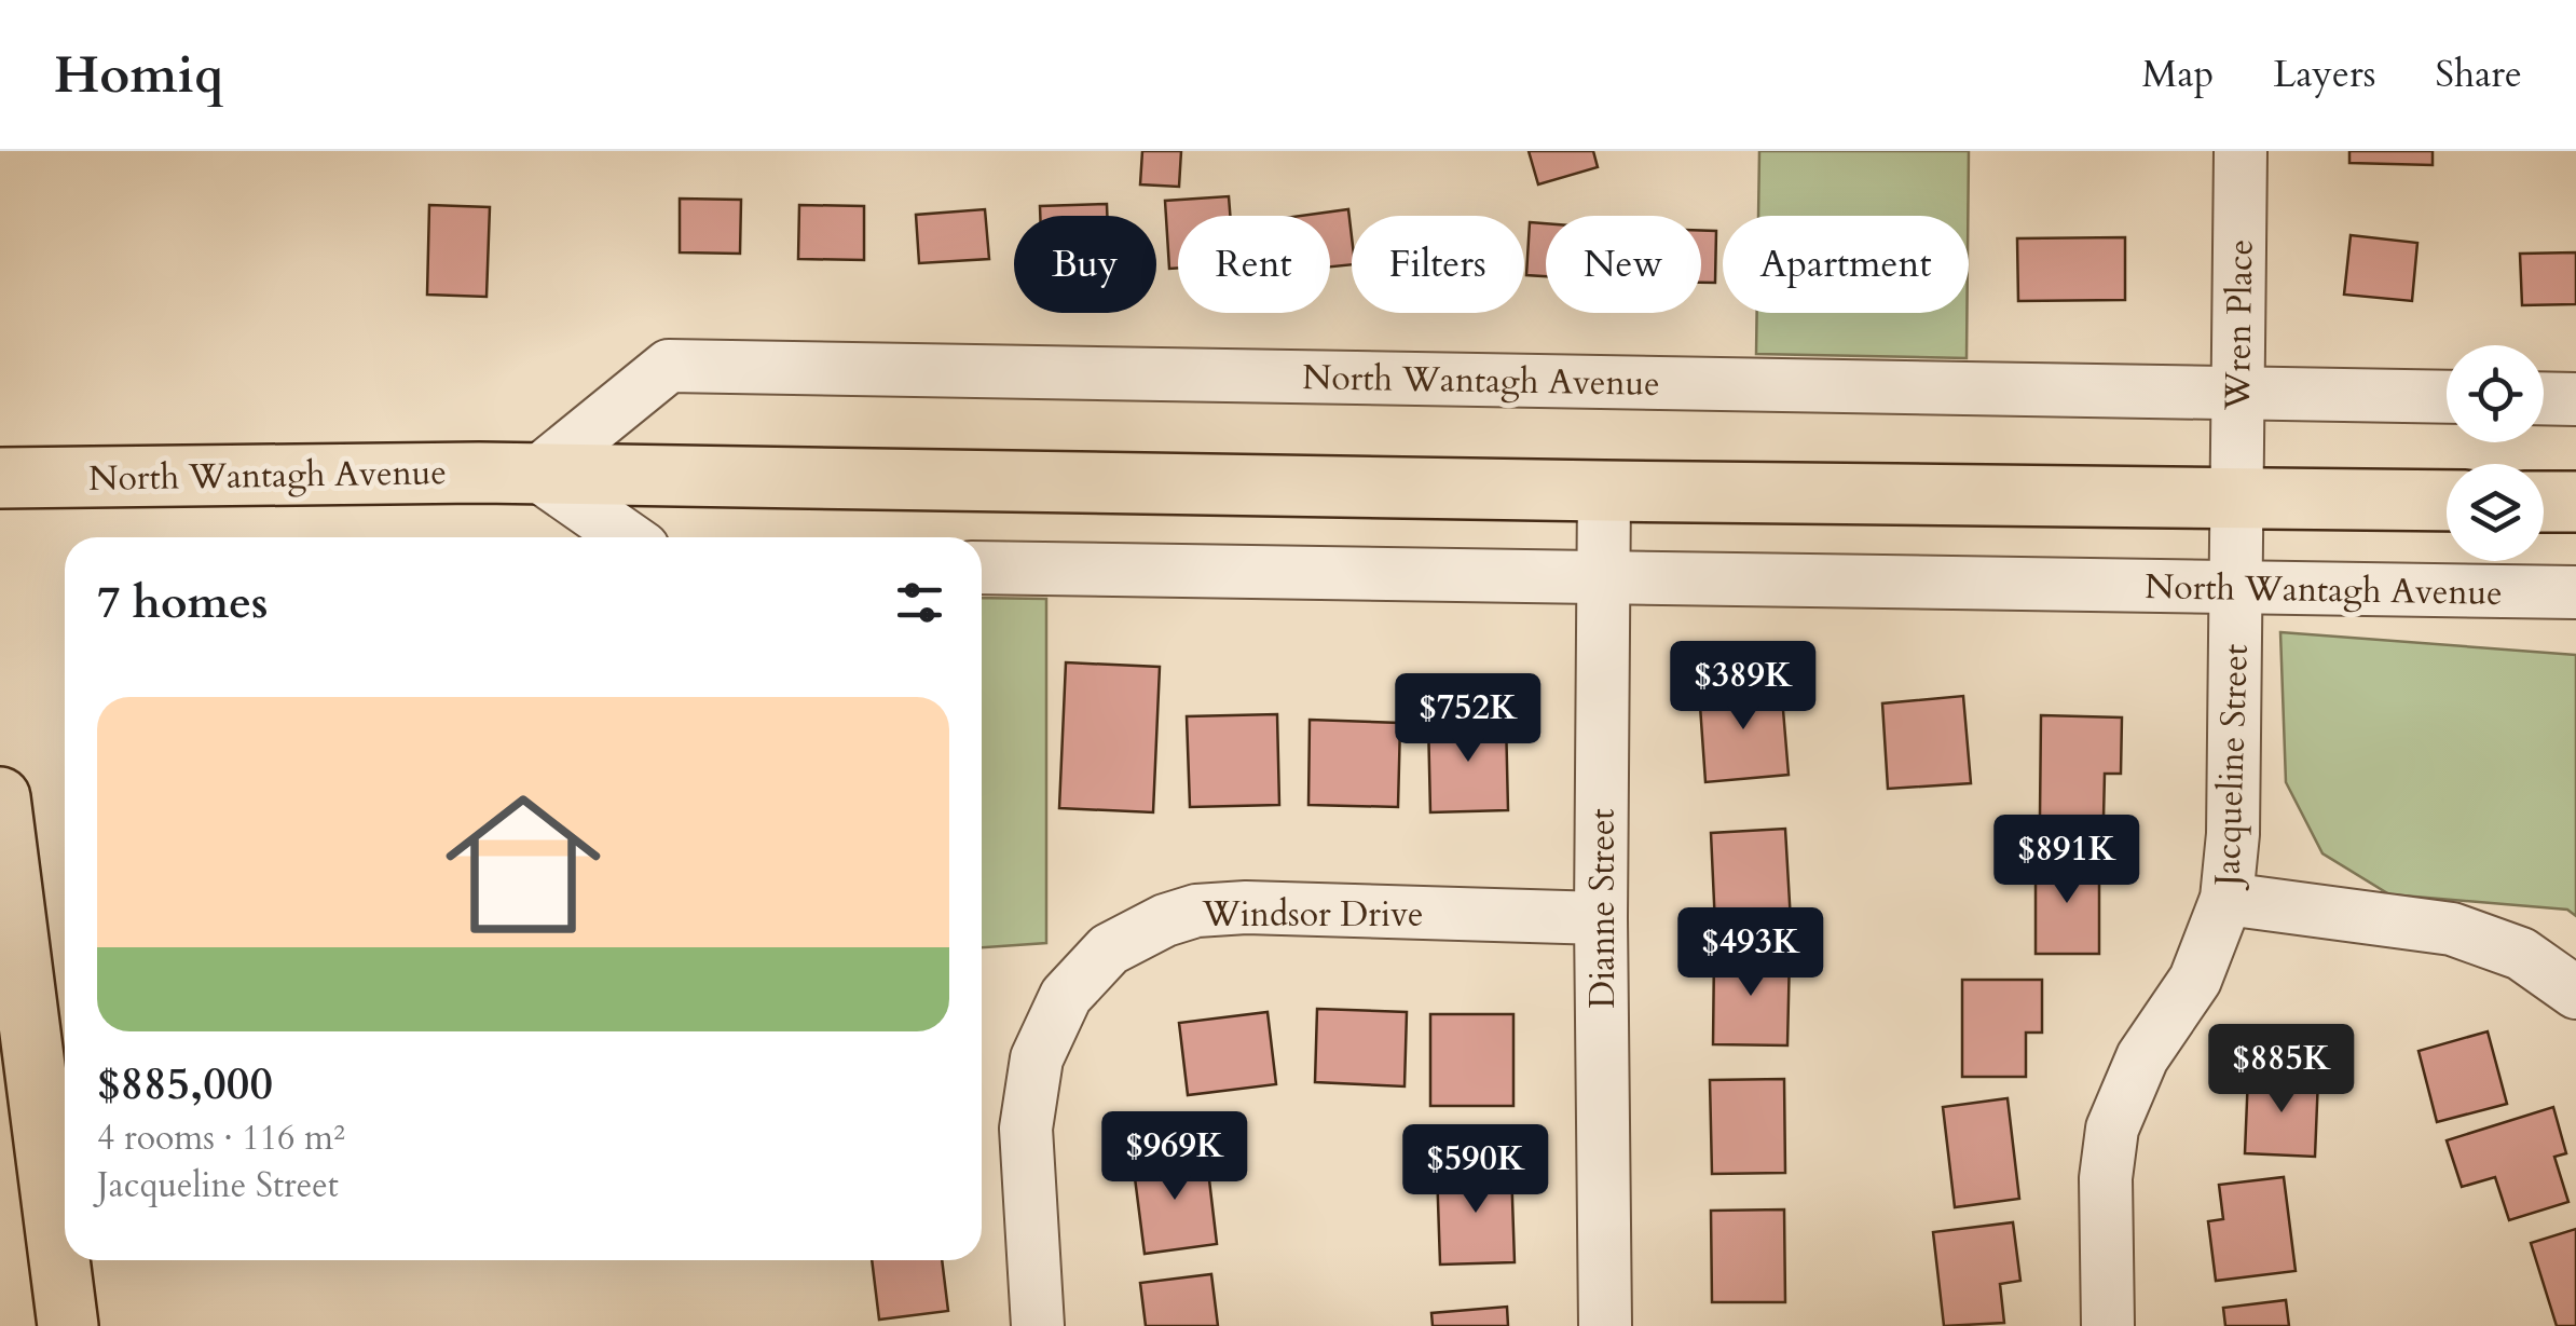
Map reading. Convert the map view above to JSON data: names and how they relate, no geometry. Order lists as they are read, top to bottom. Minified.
{"streets":{"main road":["North Wantagh Avenue"],"street":["Wren Place","Jacqueline Street","Dianne Street","Windsor Drive"]},"crossings":[["Wren Place","North Wantagh Avenue"],["Wren Place","Jacqueline Street"],["North Wantagh Avenue","Jacqueline Street"],["North Wantagh Avenue","Dianne Street"],["Dianne Street","Windsor Drive"]],"page":{"header":"Homiq","nav":["Map","Layers","Share"],"chip":["Buy","Rent","Filters","New","Apartment"],"heading":"7 homes","price":["$389K","$752K","$891K","$493K","$885K","$969K","$590K"],"list":[{"name":"$885,000","note":"4 rooms · 116 m² · Jacqueline Street"}]}}
